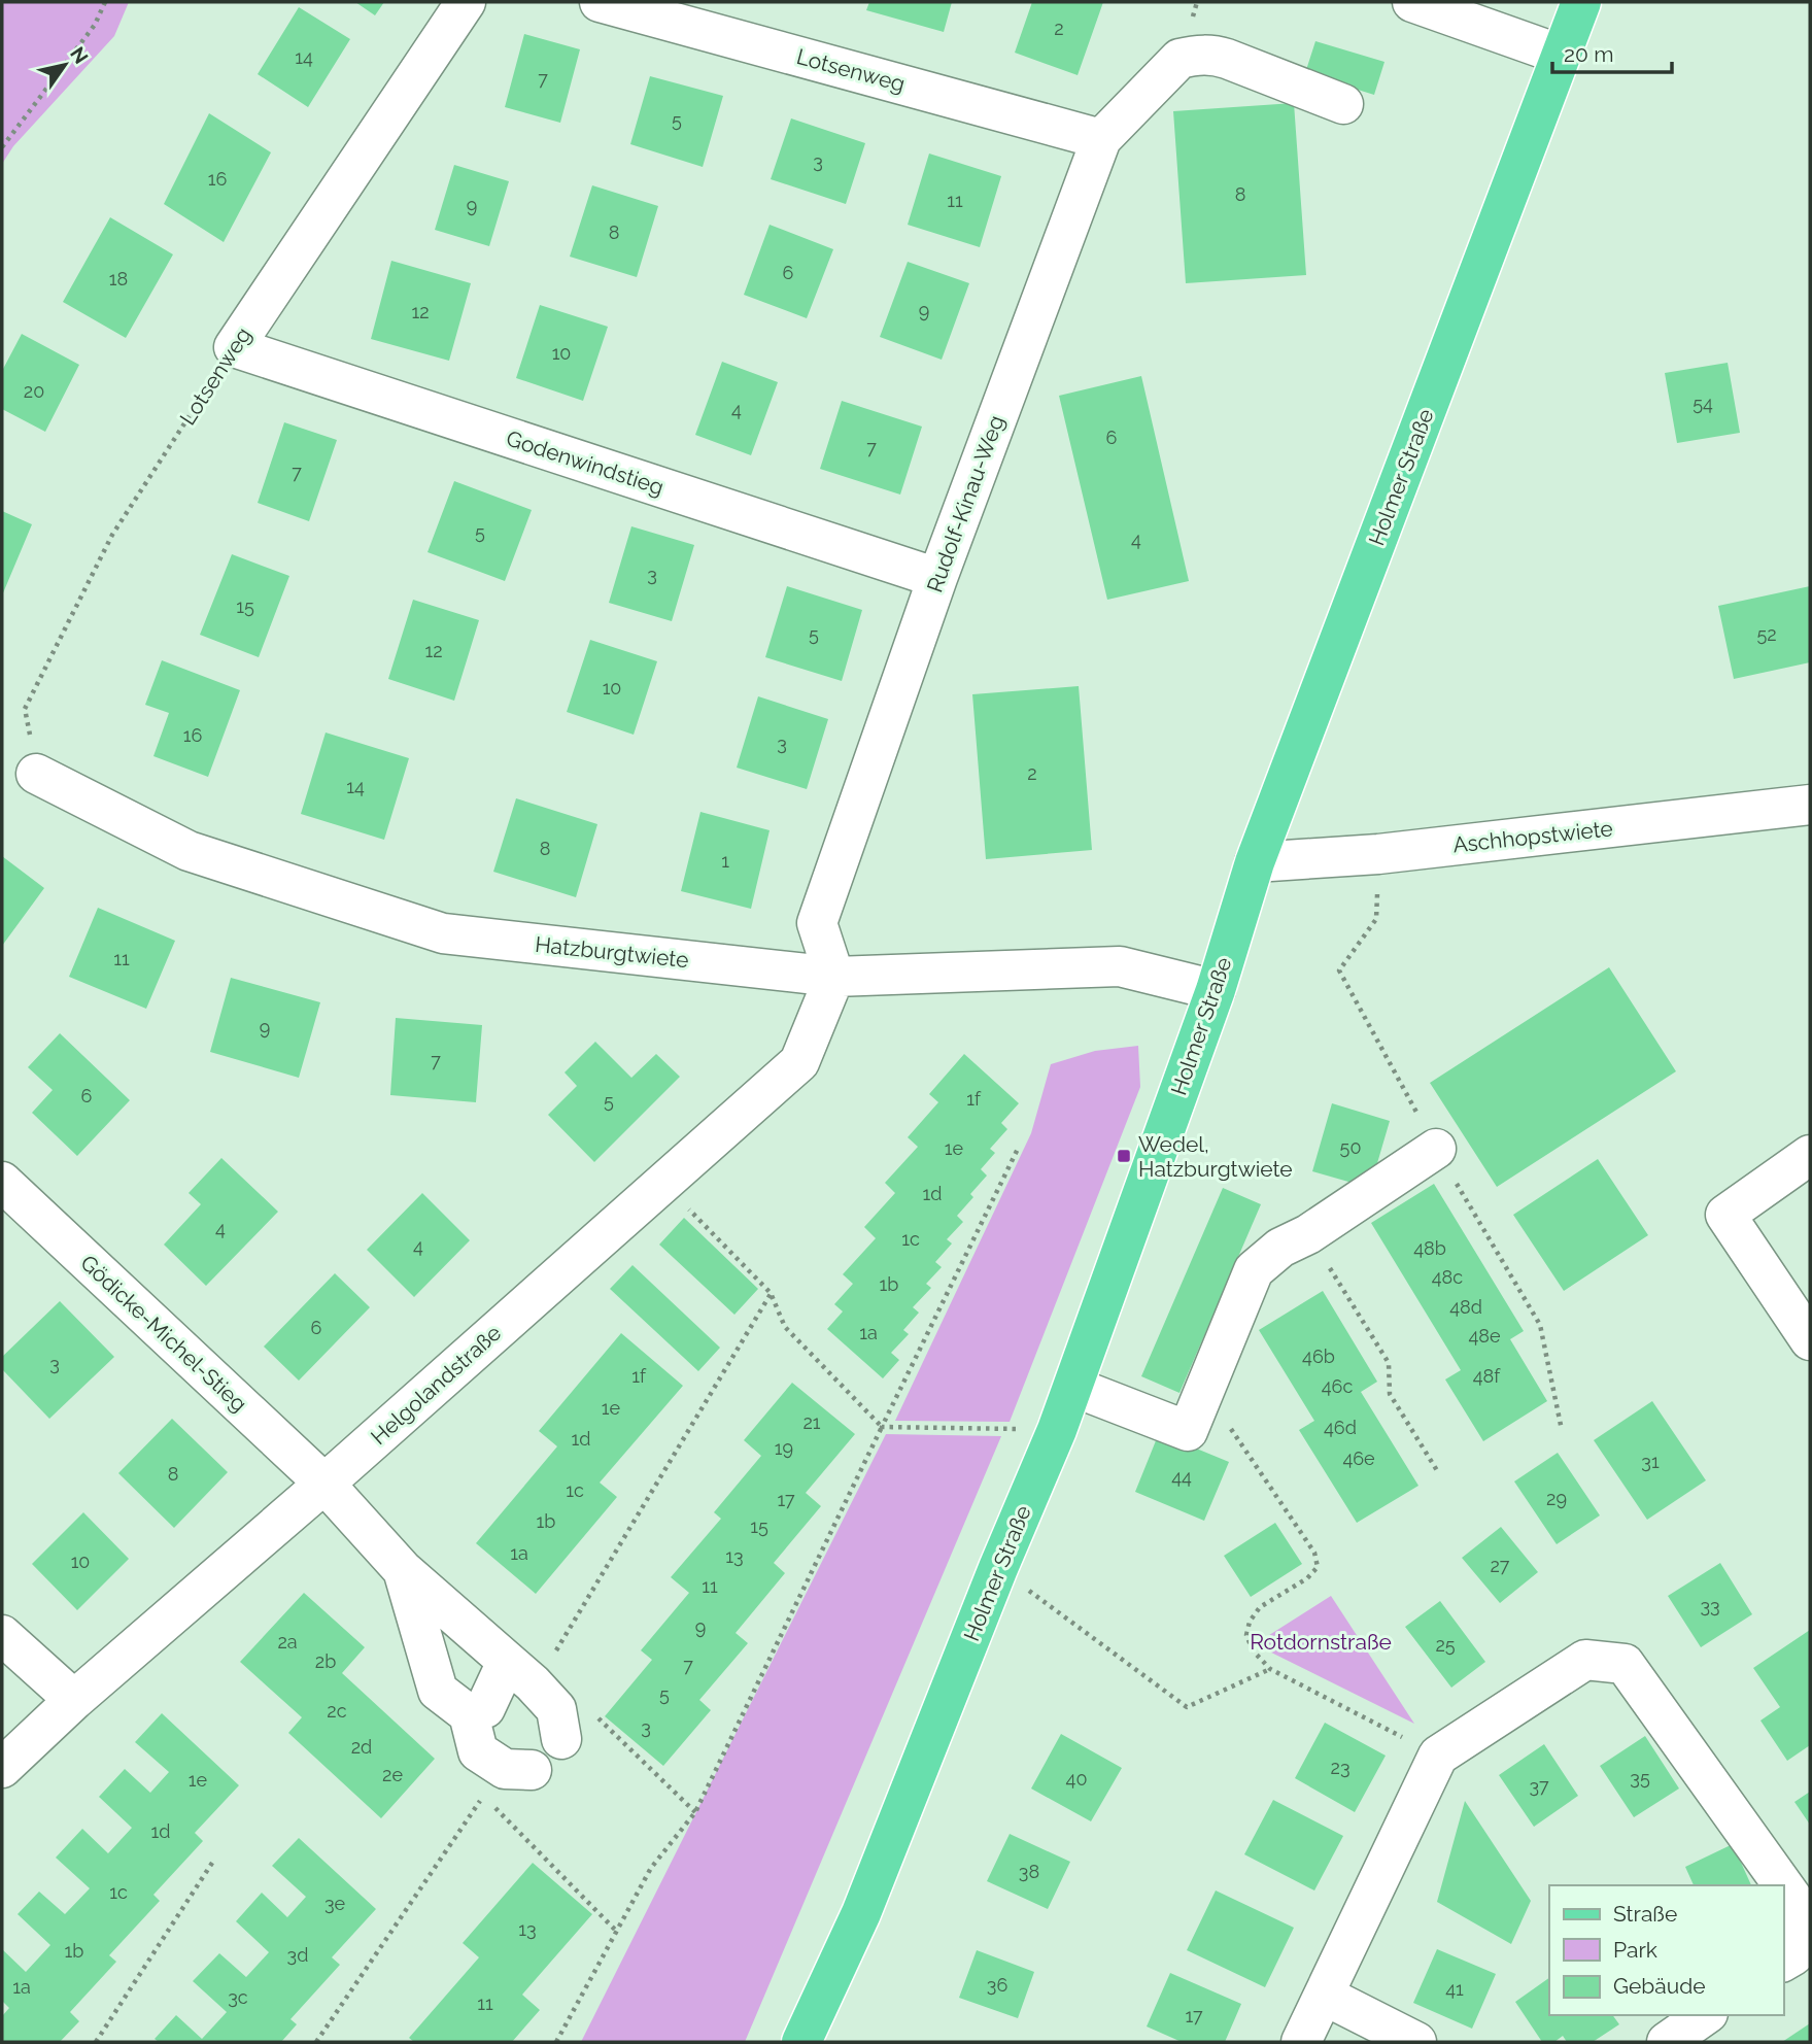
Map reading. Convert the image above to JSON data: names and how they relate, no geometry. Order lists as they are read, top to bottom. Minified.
{"streets":{"main road":["Holmer Straße"],"street":["Lotsenweg","Godenwindstieg","Rudolf-Kinau-Weg","Aschhopstwiete","Hatzburgtwiete","Gödicke-Michel-Stieg","Helgolandstraße"]},"crossings":[["Lotsenweg","Godenwindstieg"],["Lotsenweg","Rudolf-Kinau-Weg"],["Lotsenweg","Hatzburgtwiete"],["Godenwindstieg","Rudolf-Kinau-Weg"],["Holmer Straße","Aschhopstwiete"],["Holmer Straße","Hatzburgtwiete"],["Rudolf-Kinau-Weg","Hatzburgtwiete"],["Rudolf-Kinau-Weg","Helgolandstraße"],["Hatzburgtwiete","Helgolandstraße"],["Gödicke-Michel-Stieg","Helgolandstraße"]],"parks":["Rotdornstraße"],"places":{"transit":["Wedel, Hatzburgtwiete"]},"house_numbers":["2","14","7","5","3","16","8","11","9","8","6","18","9","12","10","20","54","4","6","7","7","5","4","3","15","5","52","12","10","16","3","2","14","8","1","11","9","7","6","1f","5","50","1e","1d","4","1c","4","48b","48c","1b","48d","6","1a","48e","46b","3","1f","48f","46c","1e","21","46d","1d","19","46e","31","8","44","1c","29","17","1b","15","1a","13","10","27","11","33","9","2a","25","2b","7","5","2c","3","2d","23","2e","35","40","1e","37","1d","38","1c","3e","13","1b","3d","36","1a","41","3c","11","17"],"legend":["Straße","Park","Gebäude"],"scale_bar":"20 m","north":"top right"}
